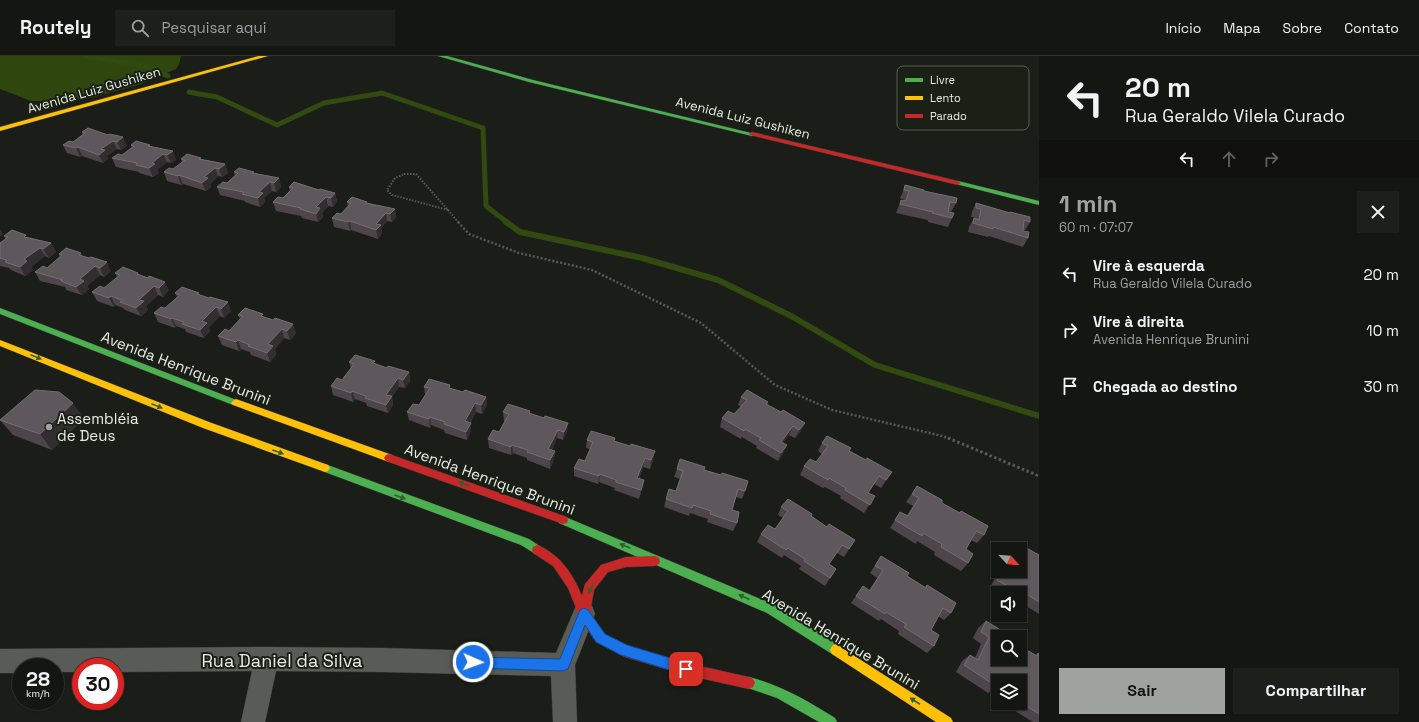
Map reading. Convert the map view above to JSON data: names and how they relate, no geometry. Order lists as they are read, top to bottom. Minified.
{"streets":{"main road":["Avenida Luiz Gushiken","Avenida Henrique Brunini"],"street":["Rua Daniel da Silva"]},"places":["Assembléia de Deus"],"legend":["Livre","Lento","Parado"],"north":"bottom right","page":{"header":"Routely","search":"Pesquisar aqui","nav":["Início","Mapa","Sobre","Contato"],"turn":["20 m","Rua Geraldo Vilela Curado"],"heading":["1 min","60 m · 07:07"],"list":[{"name":"Vire à esquerda","note":"Rua Geraldo Vilela Curado","value":"20 m"},{"name":"Vire à direita","note":"Avenida Henrique Brunini","value":"10 m"},{"name":"Chegada ao destino","value":"30 m"}],"speed":"28 km/h","limit":"30","buttons":["Sair","Compartilhar"]}}
